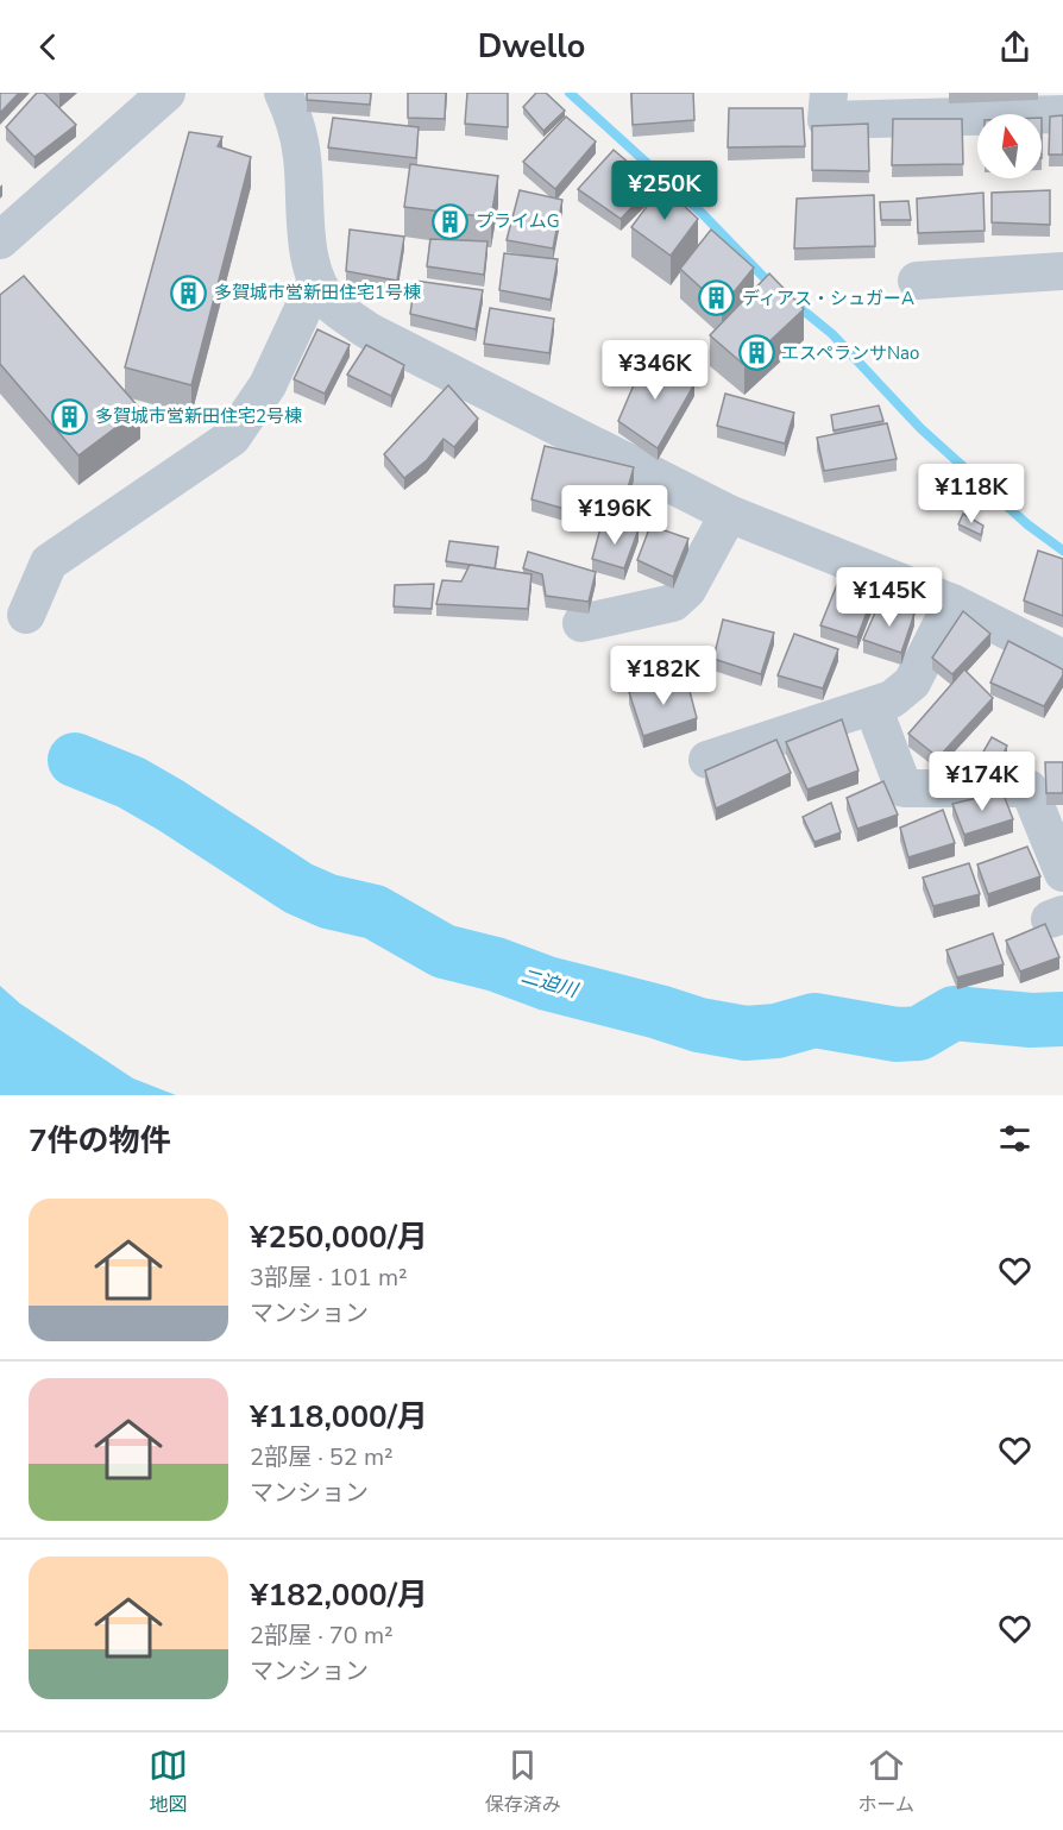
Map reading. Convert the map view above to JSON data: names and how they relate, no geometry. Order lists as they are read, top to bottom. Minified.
{"water":["二迫川"],"places":{"building":["プライムG","多賀城市営新田住宅1号棟","ディアス・シュガーA","エスペランサNao","多賀城市営新田住宅2号棟"]},"north":"top","page":{"header":"Dwello","price":["¥250K","¥346K","¥118K","¥196K","¥145K","¥182K","¥174K"],"heading":"7件の物件","list":[{"name":"¥250,000/月","note":"3部屋 · 101 m² · マンション"},{"name":"¥118,000/月","note":"2部屋 · 52 m² · マンション"},{"name":"¥182,000/月","note":"2部屋 · 70 m² · マンション"}],"tabs":["地図","保存済み","ホーム"]}}
